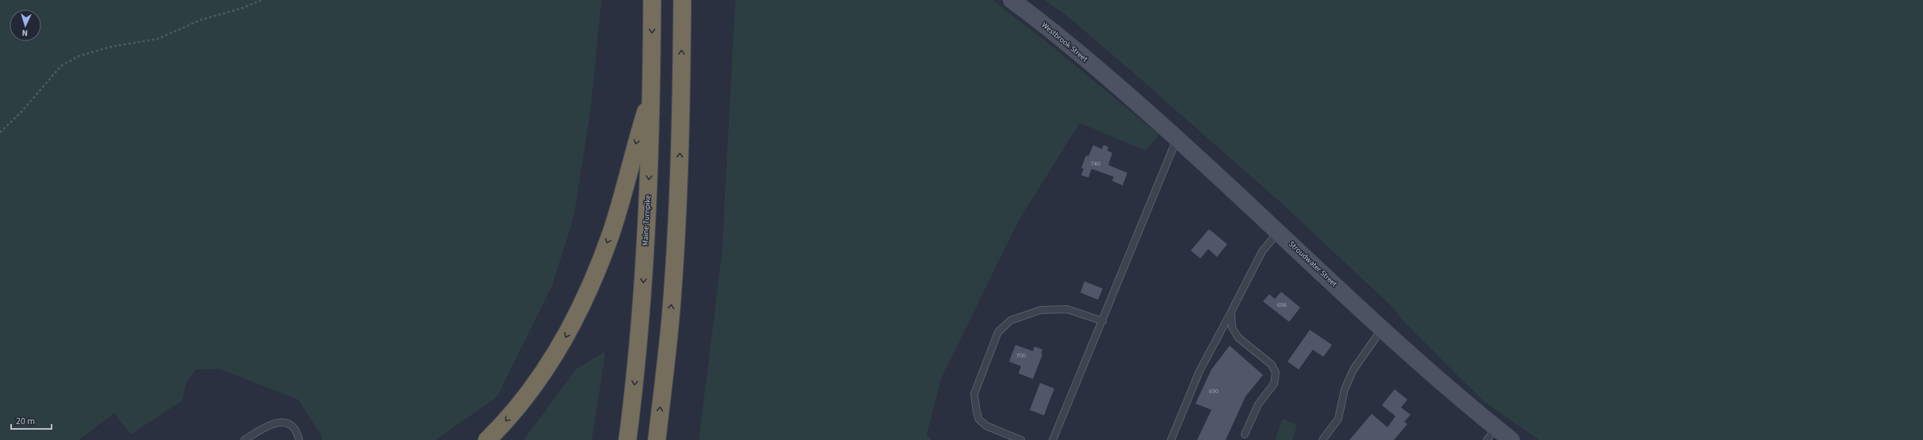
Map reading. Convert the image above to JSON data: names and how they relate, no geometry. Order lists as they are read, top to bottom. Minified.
{"streets":{"highway":["Maine Turnpike"],"main road":["Westbrook Street","Stroudwater Street"]},"crossings":[["Westbrook Street","Stroudwater Street"]],"house_numbers":["740","696","700","690"],"scale_bar":"20 m","north":"bottom"}
